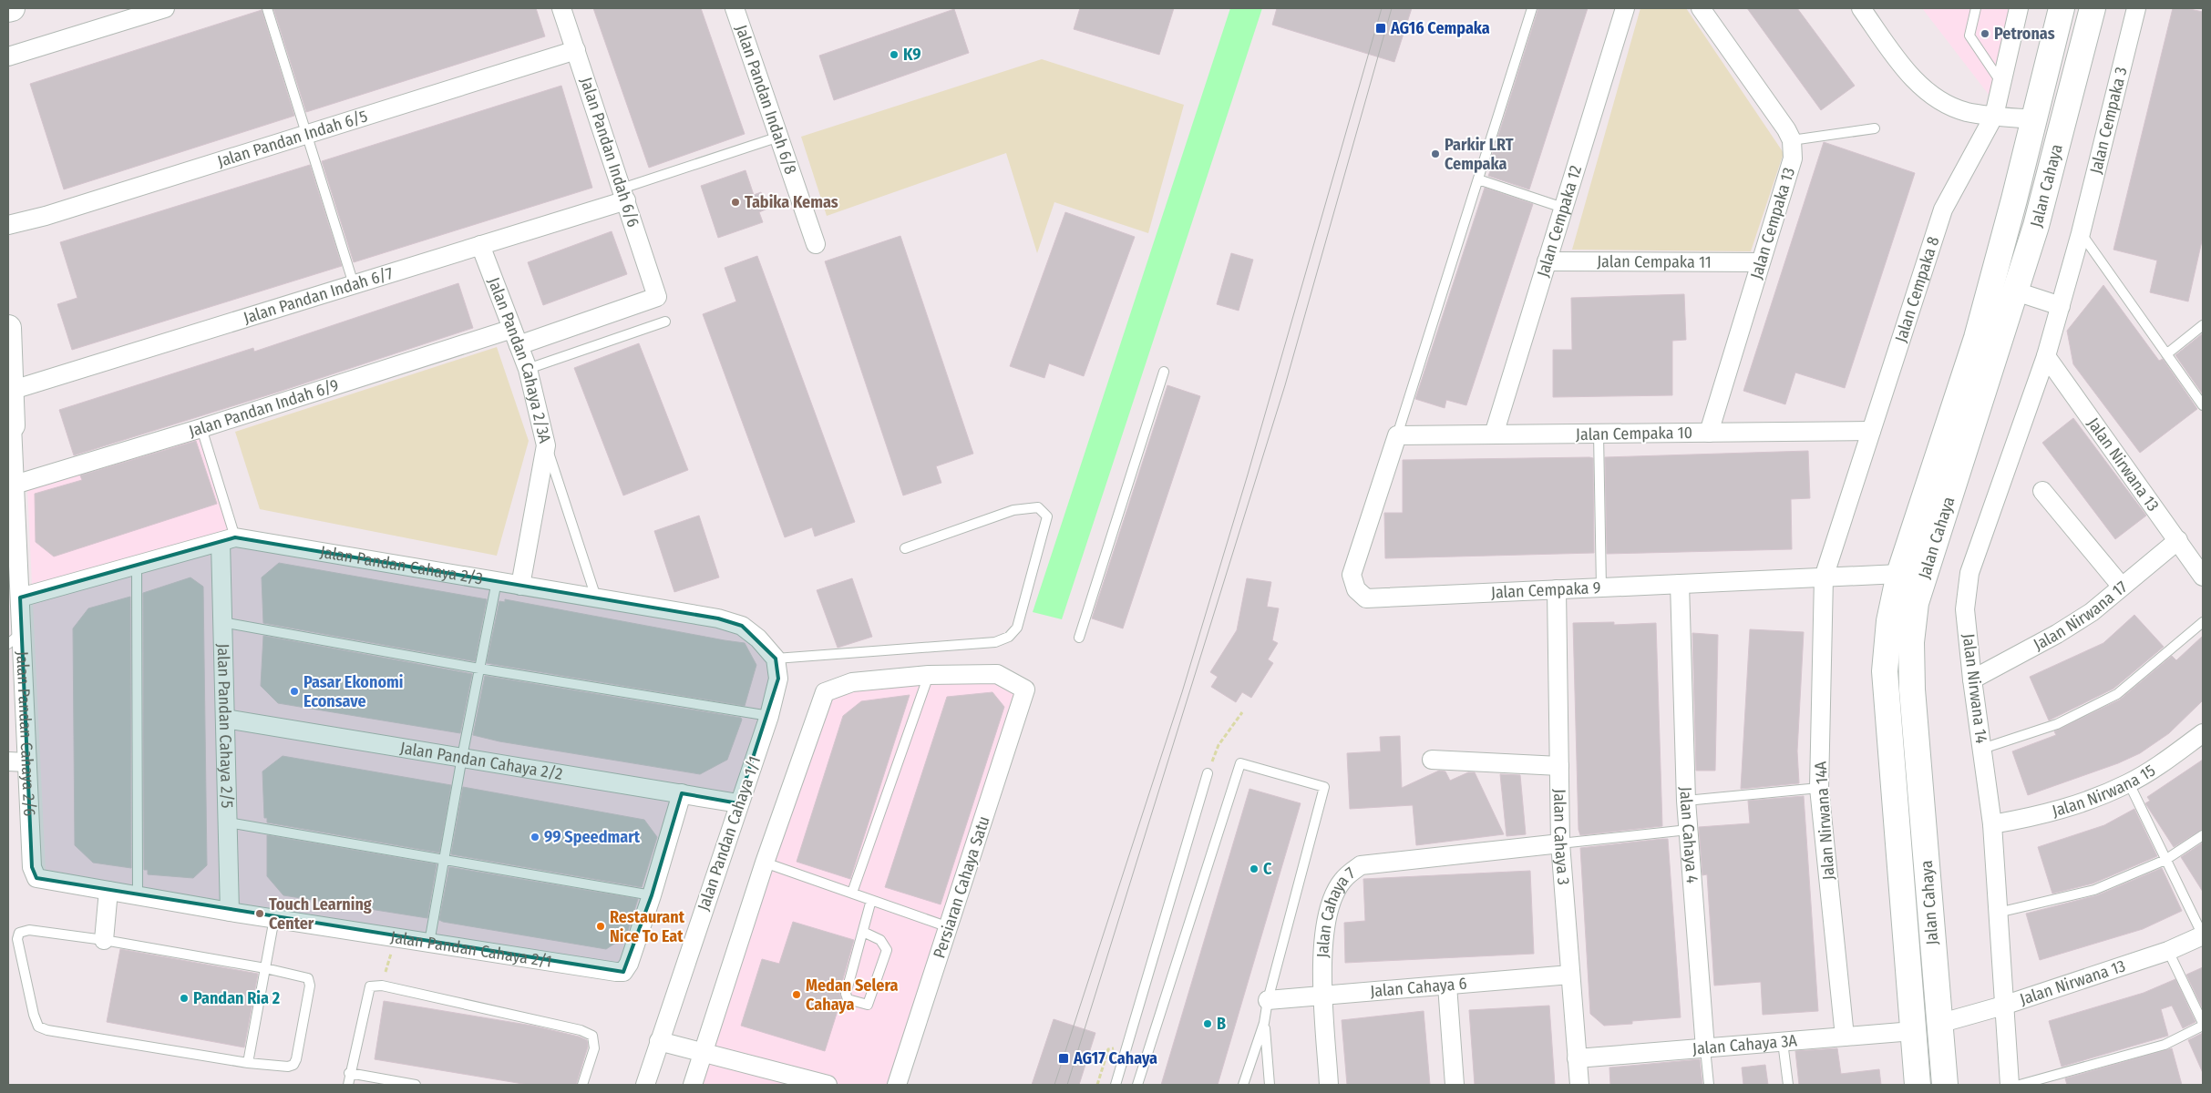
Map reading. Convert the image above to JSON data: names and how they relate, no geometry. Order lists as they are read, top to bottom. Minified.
{"streets":{"main road":["Jalan Cahaya"],"street":["Jalan Pandan Indah 6/8","Jalan Cempaka 3","Jalan Pandan Indah 6/5","Jalan Pandan Indah 6/6","Jalan Cempaka 12","Jalan Cempaka 13","Jalan Cempaka 11","Jalan Cempaka 8","Jalan Pandan Indah 6/7","Jalan Pandan Cahaya 2/3A","Jalan Pandan Indah 6/9","Jalan Cempaka 10","Jalan Nirwana 13","Jalan Pandan Cahaya 2/3","Jalan Cempaka 9","Jalan Nirwana 17","Jalan Nirwana 14","Jalan Pandan Cahaya 2/5","Jalan Pandan Cahaya 2/6","Jalan Pandan Cahaya 2/2","Jalan Nirwana 15","Jalan Nirwana 14A","Jalan Pandan Cahaya 1/1","Jalan Cahaya 4","Jalan Cahaya 3","Persiaran Cahaya Satu","Jalan Cahaya 7","Jalan Pandan Cahaya 2/1","Jalan Cahaya 6","Jalan Cahaya 3A"]},"crossings":[["Jalan Cempaka 3","Jalan Nirwana 14"],["Jalan Pandan Indah 6/5","Jalan Pandan Indah 6/6"],["Jalan Pandan Indah 6/6","Jalan Pandan Indah 6/7"],["Jalan Pandan Indah 6/6","Jalan Pandan Cahaya 2/3A"],["Jalan Pandan Indah 6/6","Jalan Pandan Indah 6/9"],["Jalan Cahaya","Jalan Nirwana 13"],["Jalan Cahaya","Jalan Cempaka 9"],["Jalan Cahaya","Jalan Cahaya 3A"],["Jalan Cempaka 12","Jalan Cempaka 11"],["Jalan Cempaka 12","Jalan Cempaka 10"],["Jalan Cempaka 13","Jalan Cempaka 11"],["Jalan Cempaka 13","Jalan Cempaka 10"],["Jalan Cempaka 8","Jalan Cempaka 10"],["Jalan Cempaka 8","Jalan Cempaka 9"],["Jalan Cempaka 8","Jalan Nirwana 14A"],["Jalan Pandan Indah 6/7","Jalan Pandan Cahaya 2/3A"],["Jalan Pandan Cahaya 2/3A","Jalan Pandan Indah 6/9"],["Jalan Pandan Cahaya 2/3A","Jalan Pandan Cahaya 2/3"],["Jalan Pandan Indah 6/9","Jalan Pandan Cahaya 2/6"],["Jalan Cempaka 10","Jalan Cempaka 9"],["Jalan Nirwana 13","Jalan Nirwana 17"],["Jalan Nirwana 13","Jalan Nirwana 14"],["Jalan Pandan Cahaya 2/3","Jalan Pandan Cahaya 2/5"],["Jalan Pandan Cahaya 2/3","Jalan Pandan Cahaya 2/6"],["Jalan Pandan Cahaya 2/3","Jalan Pandan Cahaya 1/1"],["Jalan Cempaka 9","Jalan Nirwana 14A"],["Jalan Cempaka 9","Jalan Cahaya 4"],["Jalan Cempaka 9","Jalan Cahaya 3"],["Jalan Nirwana 17","Jalan Nirwana 14"],["Jalan Nirwana 14","Jalan Nirwana 15"],["Jalan Pandan Cahaya 2/5","Jalan Pandan Cahaya 2/2"],["Jalan Pandan Cahaya 2/5","Jalan Pandan Cahaya 2/1"],["Jalan Pandan Cahaya 2/6","Jalan Pandan Cahaya 2/1"],["Jalan Pandan Cahaya 2/2","Jalan Pandan Cahaya 1/1"],["Jalan Pandan Cahaya 2/2","Jalan Pandan Cahaya 2/1"],["Jalan Nirwana 14A","Jalan Cahaya 3A"],["Jalan Cahaya 4","Jalan Cahaya 3A"],["Jalan Cahaya 3","Jalan Cahaya 7"],["Jalan Cahaya 3","Jalan Cahaya 6"],["Jalan Cahaya 3","Jalan Cahaya 3A"],["Jalan Cahaya 7","Jalan Cahaya 6"]],"places":{"transit":["AG16 Cempaka","AG17 Cahaya"],"other":["Petronas","K9","Parkir LRT Cempaka","Tabika Kemas","Pasar Ekonomi Econsave","99 Speedmart","C","Touch Learning Center","Restaurant Nice To Eat","Medan Selera Cahaya","Pandan Ria 2","B"]}}
